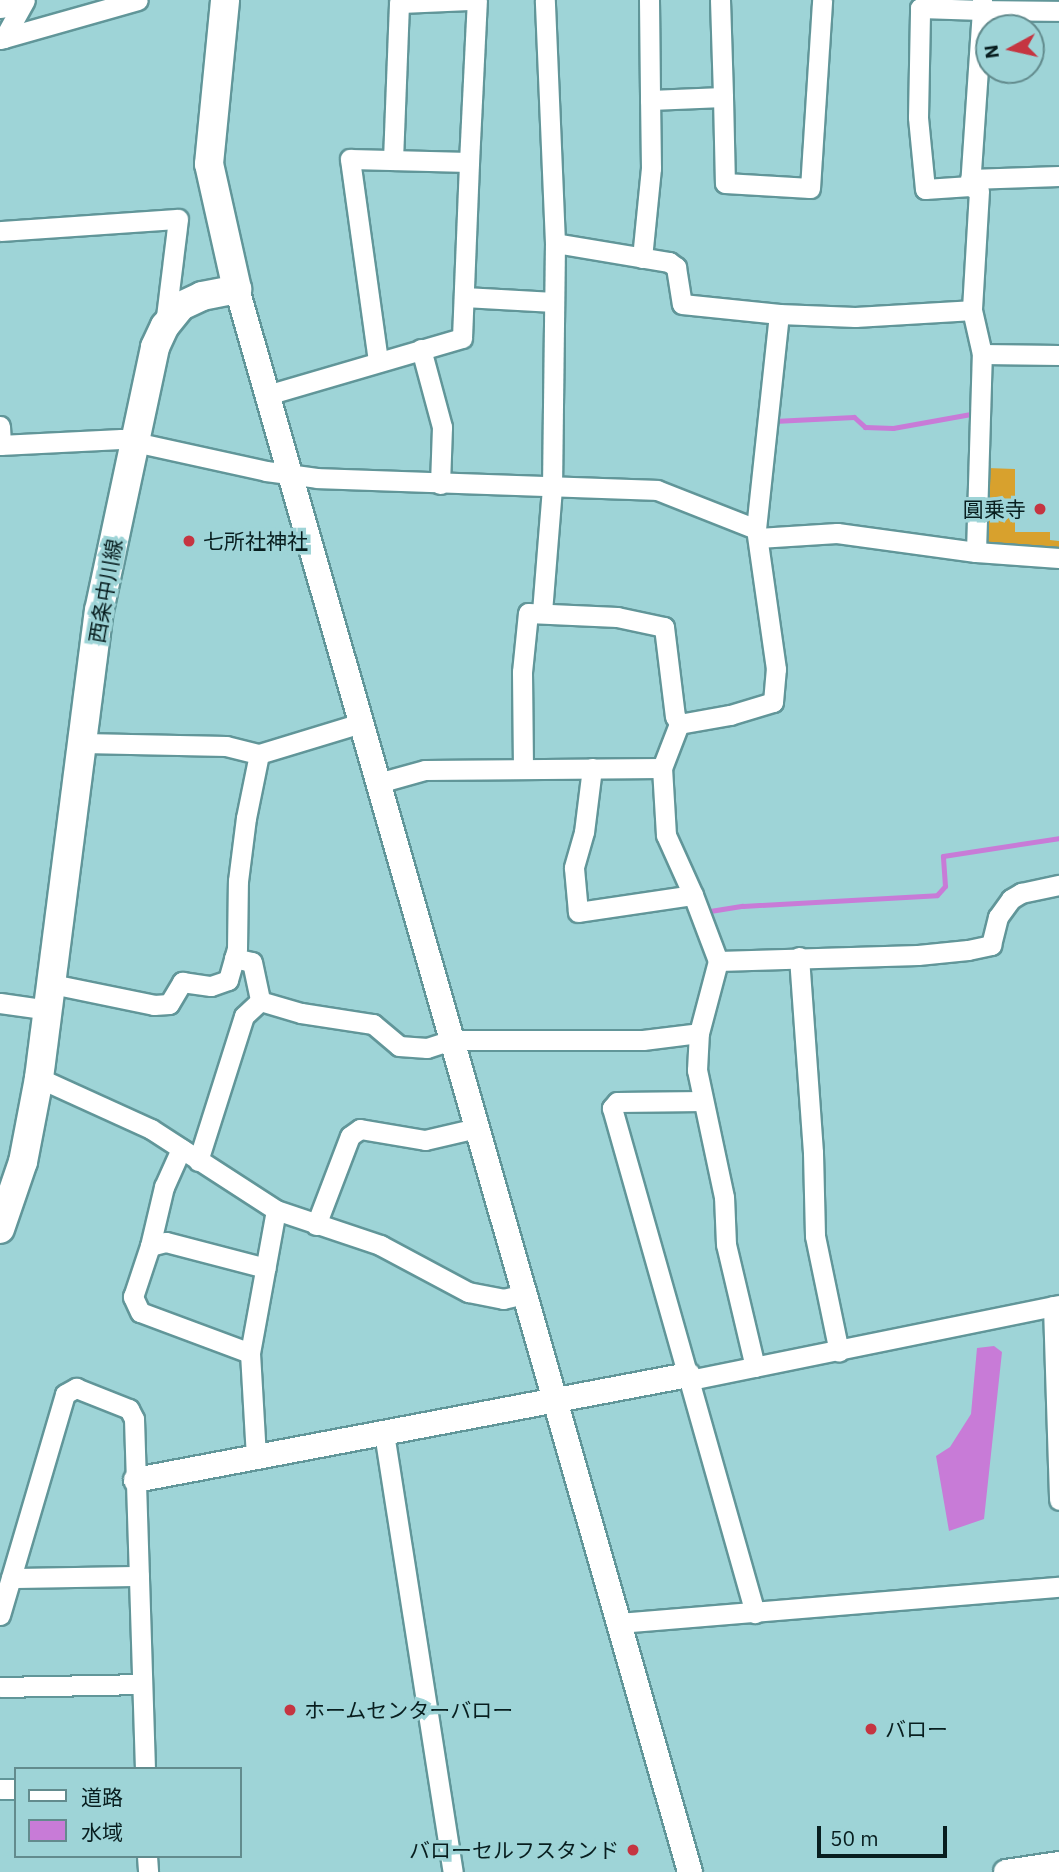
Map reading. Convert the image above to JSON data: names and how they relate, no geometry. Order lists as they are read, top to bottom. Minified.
{"streets":{"main road":["西条中川線"]},"places":["圓乗寺","七所社神社","ホームセンターバロー","バロー","バローセルフスタンド"],"legend":["道路","水域"],"scale_bar":"50 m","north":"left"}
